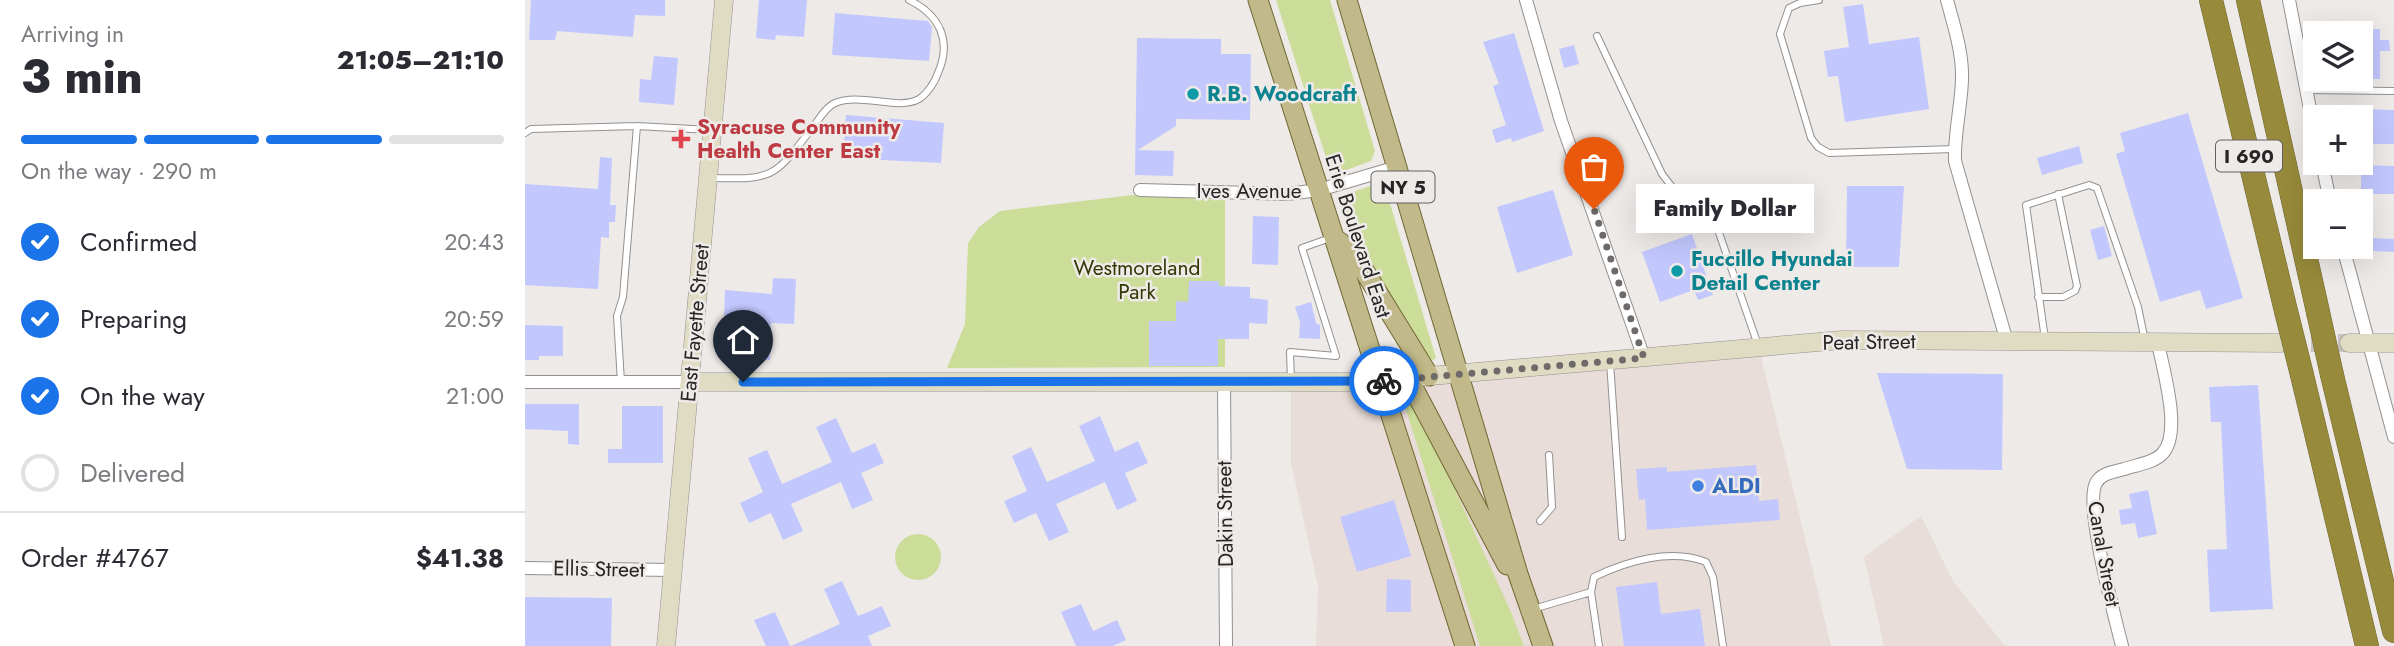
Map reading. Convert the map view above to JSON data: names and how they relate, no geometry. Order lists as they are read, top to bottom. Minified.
{"streets":{"highway":["I 690"],"main road":["NY 5","Erie Boulevard East"],"street":["Ives Avenue","East Fayette Street","Peat Street","Dakin Street","Canal Street","Ellis Street"]},"crossings":[["NY 5","Ives Avenue"],["NY 5","Peat Street"],["Ives Avenue","Erie Boulevard East"],["Erie Boulevard East","Peat Street"],["East Fayette Street","Peat Street"],["East Fayette Street","Ellis Street"],["Peat Street","Dakin Street"],["Peat Street","Canal Street"]],"parks":["Westmoreland Park"],"places":{"other":["R.B. Woodcraft","Family Dollar","Fuccillo Hyundai Detail Center","ALDI"],"health":["Syracuse Community Health Center East"]},"page":{"heading":["3 min","Arriving in","21:05–21:10"],"panel":["Order #4767","$41.38"],"map_buttons":["+","−"],"bar":"On the way · 290 m","bubble":"Family Dollar","list":[["Confirmed","20:43"],["Preparing","20:59"],["On the way","21:00"],"Delivered"]}}
